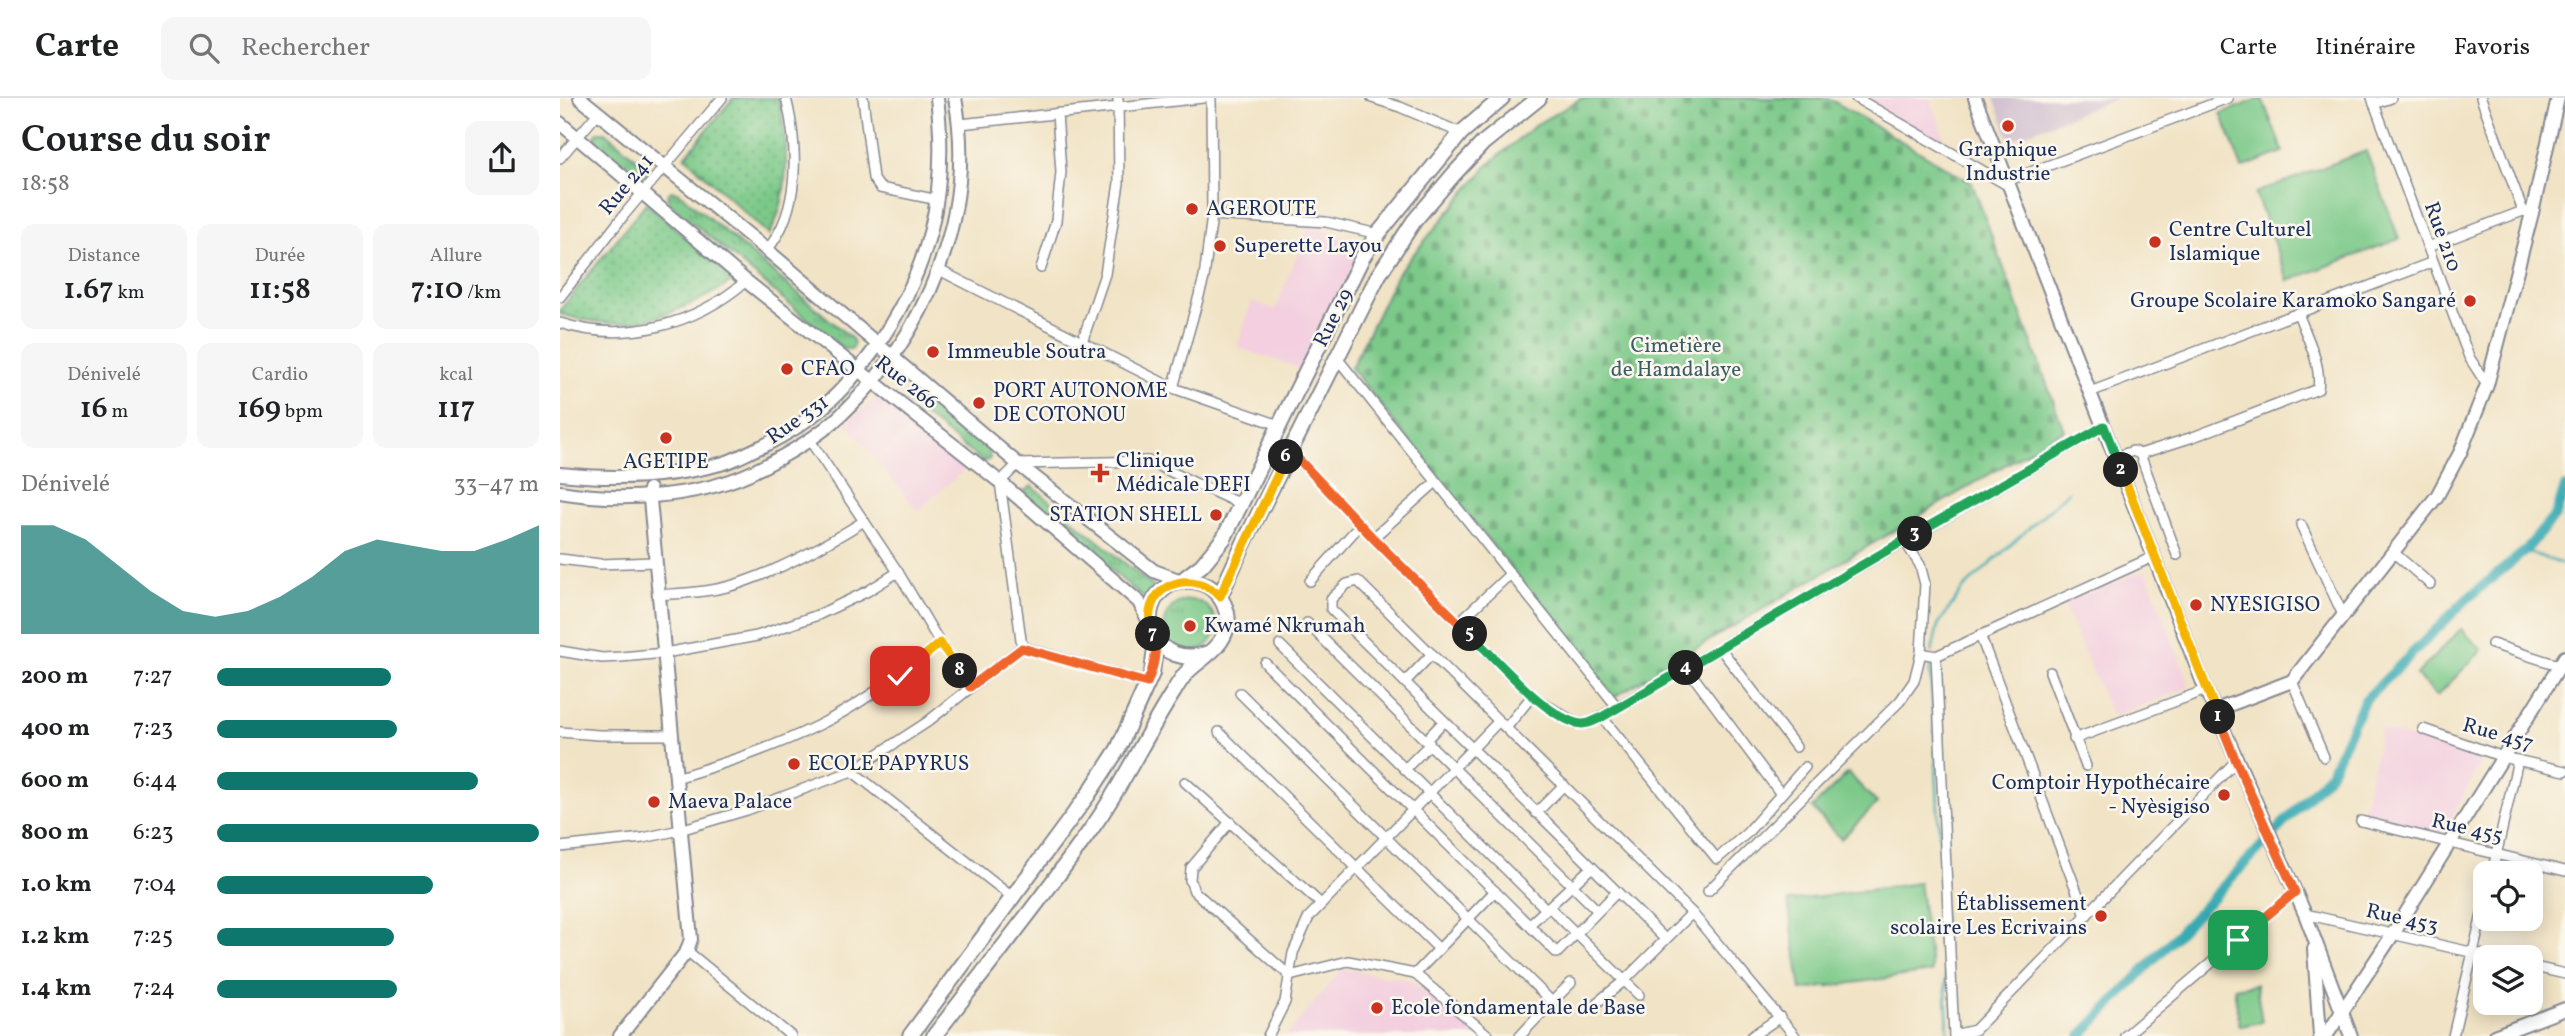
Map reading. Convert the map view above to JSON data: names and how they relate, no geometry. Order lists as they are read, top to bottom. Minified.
{"streets":{"main road":["Rue 29","Rue 266","Rue 331"],"street":["Rue 241","Rue 210","Rue 457","Rue 455","Rue 453"]},"crossings":[["Rue 241","Rue 266"],["Rue 29","Rue 266"],["Rue 266","Rue 331"]],"parks":["Cimetière de Hamdalaye"],"places":{"other":["Graphique Industrie","AGEROUTE","Centre Culturel Islamique","Superette Layou","Groupe Scolaire Karamoko Sangaré","Immeuble Soutra","CFAO","PORT AUTONOME DE COTONOU","AGETIPE","STATION SHELL","NYESIGISO","Kwamé Nkrumah","ECOLE PAPYRUS","Comptoir Hypothécaire - Nyèsigiso","Maeva Palace","Établissement scolaire Les Ecrivains","Ecole fondamentale de Base"],"health":["Clinique Médicale DEFI"]},"page":{"header":"Carte","search":"Rechercher","nav":["Carte","Itinéraire","Favoris"],"heading":["Course du soir","18:58"],"stats":[["Distance","1.67 km"],["Durée","11:58"],["Allure","7:10 /km"],["Dénivelé","16 m"],["Cardio","169 bpm"],["kcal","117"]],"pins":["6","2","3","5","7","4","8","1"],"chart":["Dénivelé","33–47 m"],"list":[{"name":"200 m","note":"7:27"},{"name":"400 m","note":"7:23"},{"name":"600 m","note":"6:44"},{"name":"800 m","note":"6:23"},{"name":"1.0 km","note":"7:04"},{"name":"1.2 km","note":"7:25"},{"name":"1.4 km","note":"7:24"}]}}
